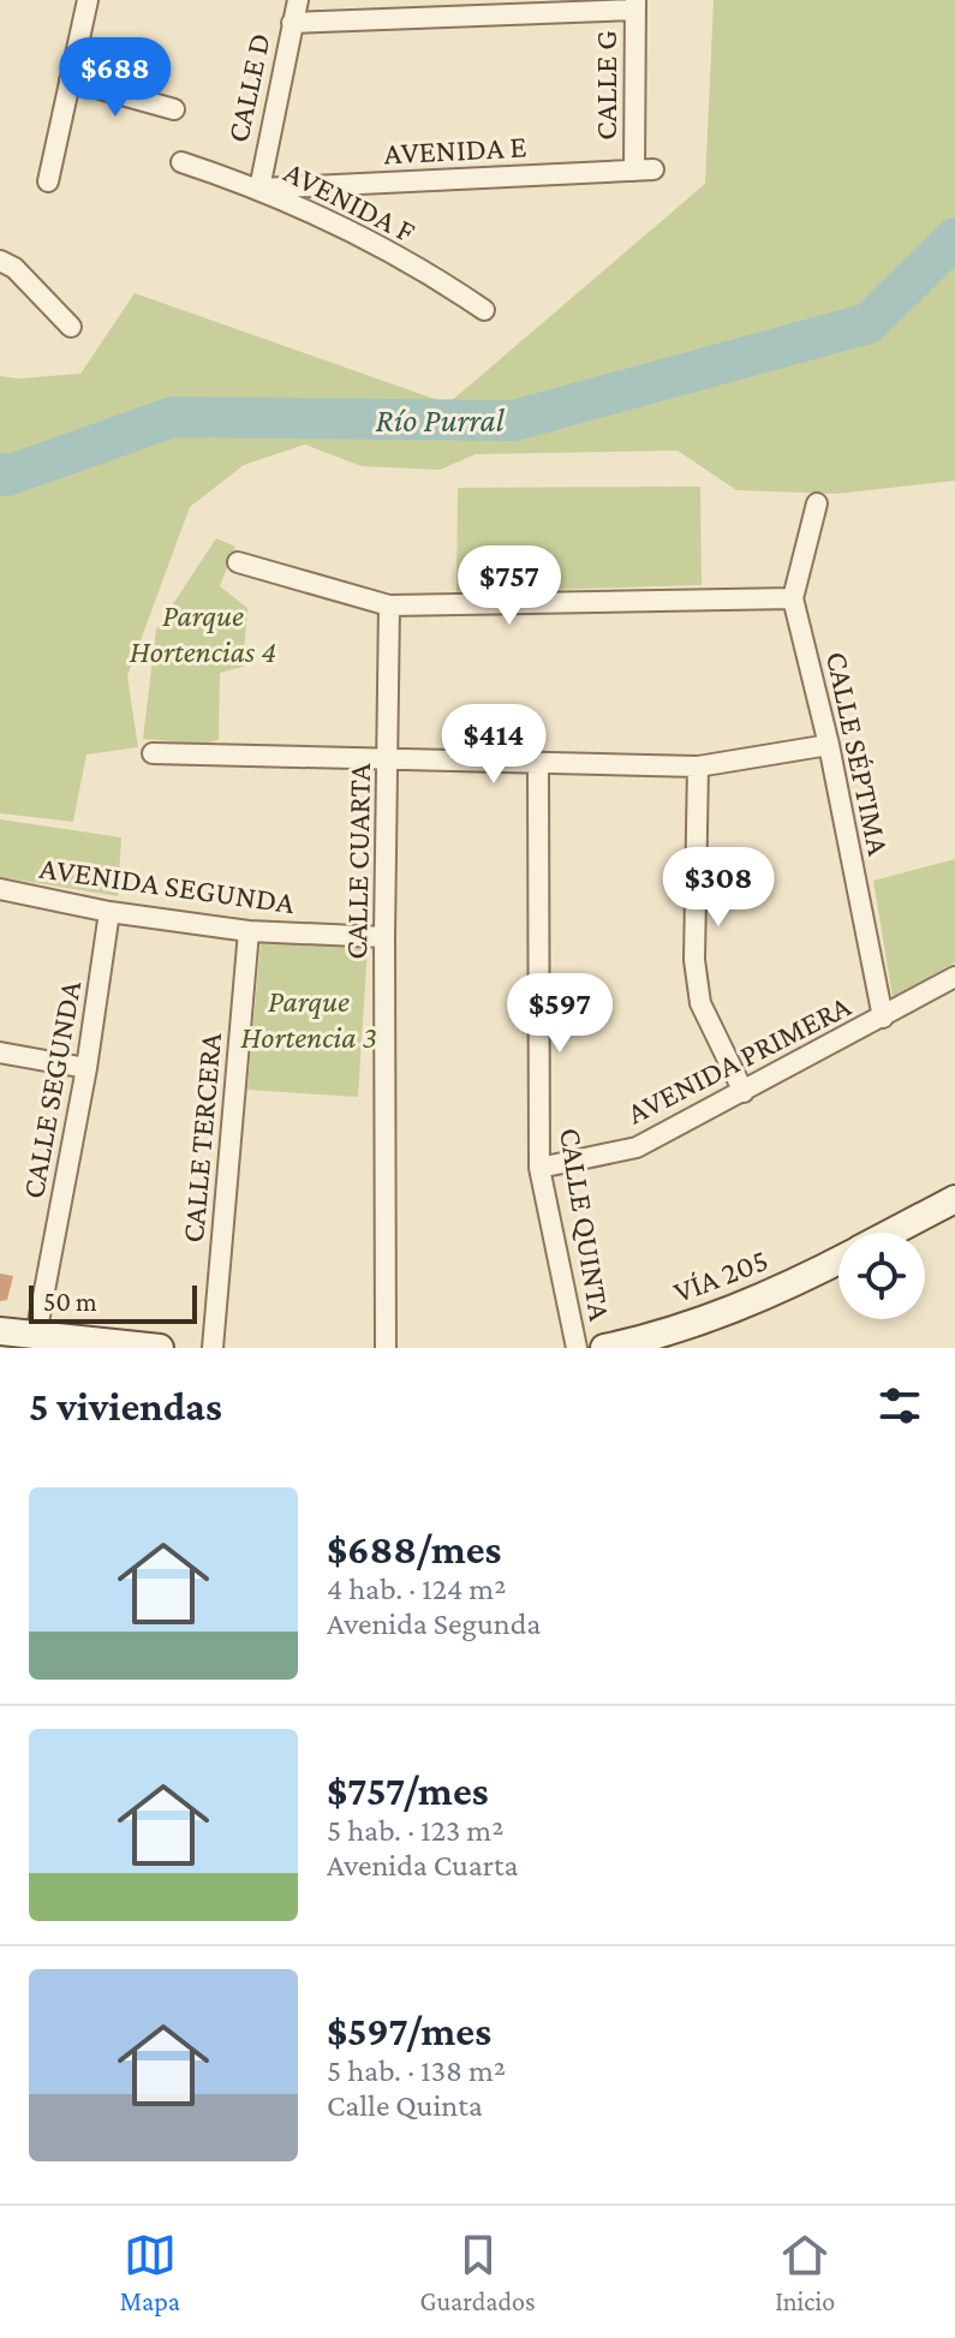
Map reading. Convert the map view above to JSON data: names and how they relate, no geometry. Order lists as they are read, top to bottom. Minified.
{"streets":{"main road":["VÍA 205"],"street":["CALLE G","CALLE D","AVENIDA E","AVENIDA F","CALLE SÉPTIMA","CALLE CUARTA","AVENIDA SEGUNDA","AVENIDA PRIMERA","CALLE SEGUNDA","CALLE TERCERA","CALLE QUINTA"]},"crossings":[["CALLE G","AVENIDA E"],["CALLE D","AVENIDA E"],["CALLE D","AVENIDA F"],["AVENIDA E","AVENIDA F"],["CALLE SÉPTIMA","AVENIDA PRIMERA"],["CALLE CUARTA","AVENIDA SEGUNDA"],["AVENIDA SEGUNDA","CALLE SEGUNDA"],["AVENIDA SEGUNDA","CALLE TERCERA"],["AVENIDA PRIMERA","CALLE QUINTA"]],"water":["Río Purral"],"parks":["Parque Hortencias 4","Parque Hortencia 3"],"scale_bar":"50 m","page":{"price":["$688","$757","$414","$308","$597"],"scale":"50 m","heading":"5 viviendas","list":[{"name":"$688/mes","note":"4 hab. · 124 m² · Avenida Segunda"},{"name":"$757/mes","note":"5 hab. · 123 m² · Avenida Cuarta"},{"name":"$597/mes","note":"5 hab. · 138 m² · Calle Quinta"}],"tabs":["Mapa","Guardados","Inicio"]}}
